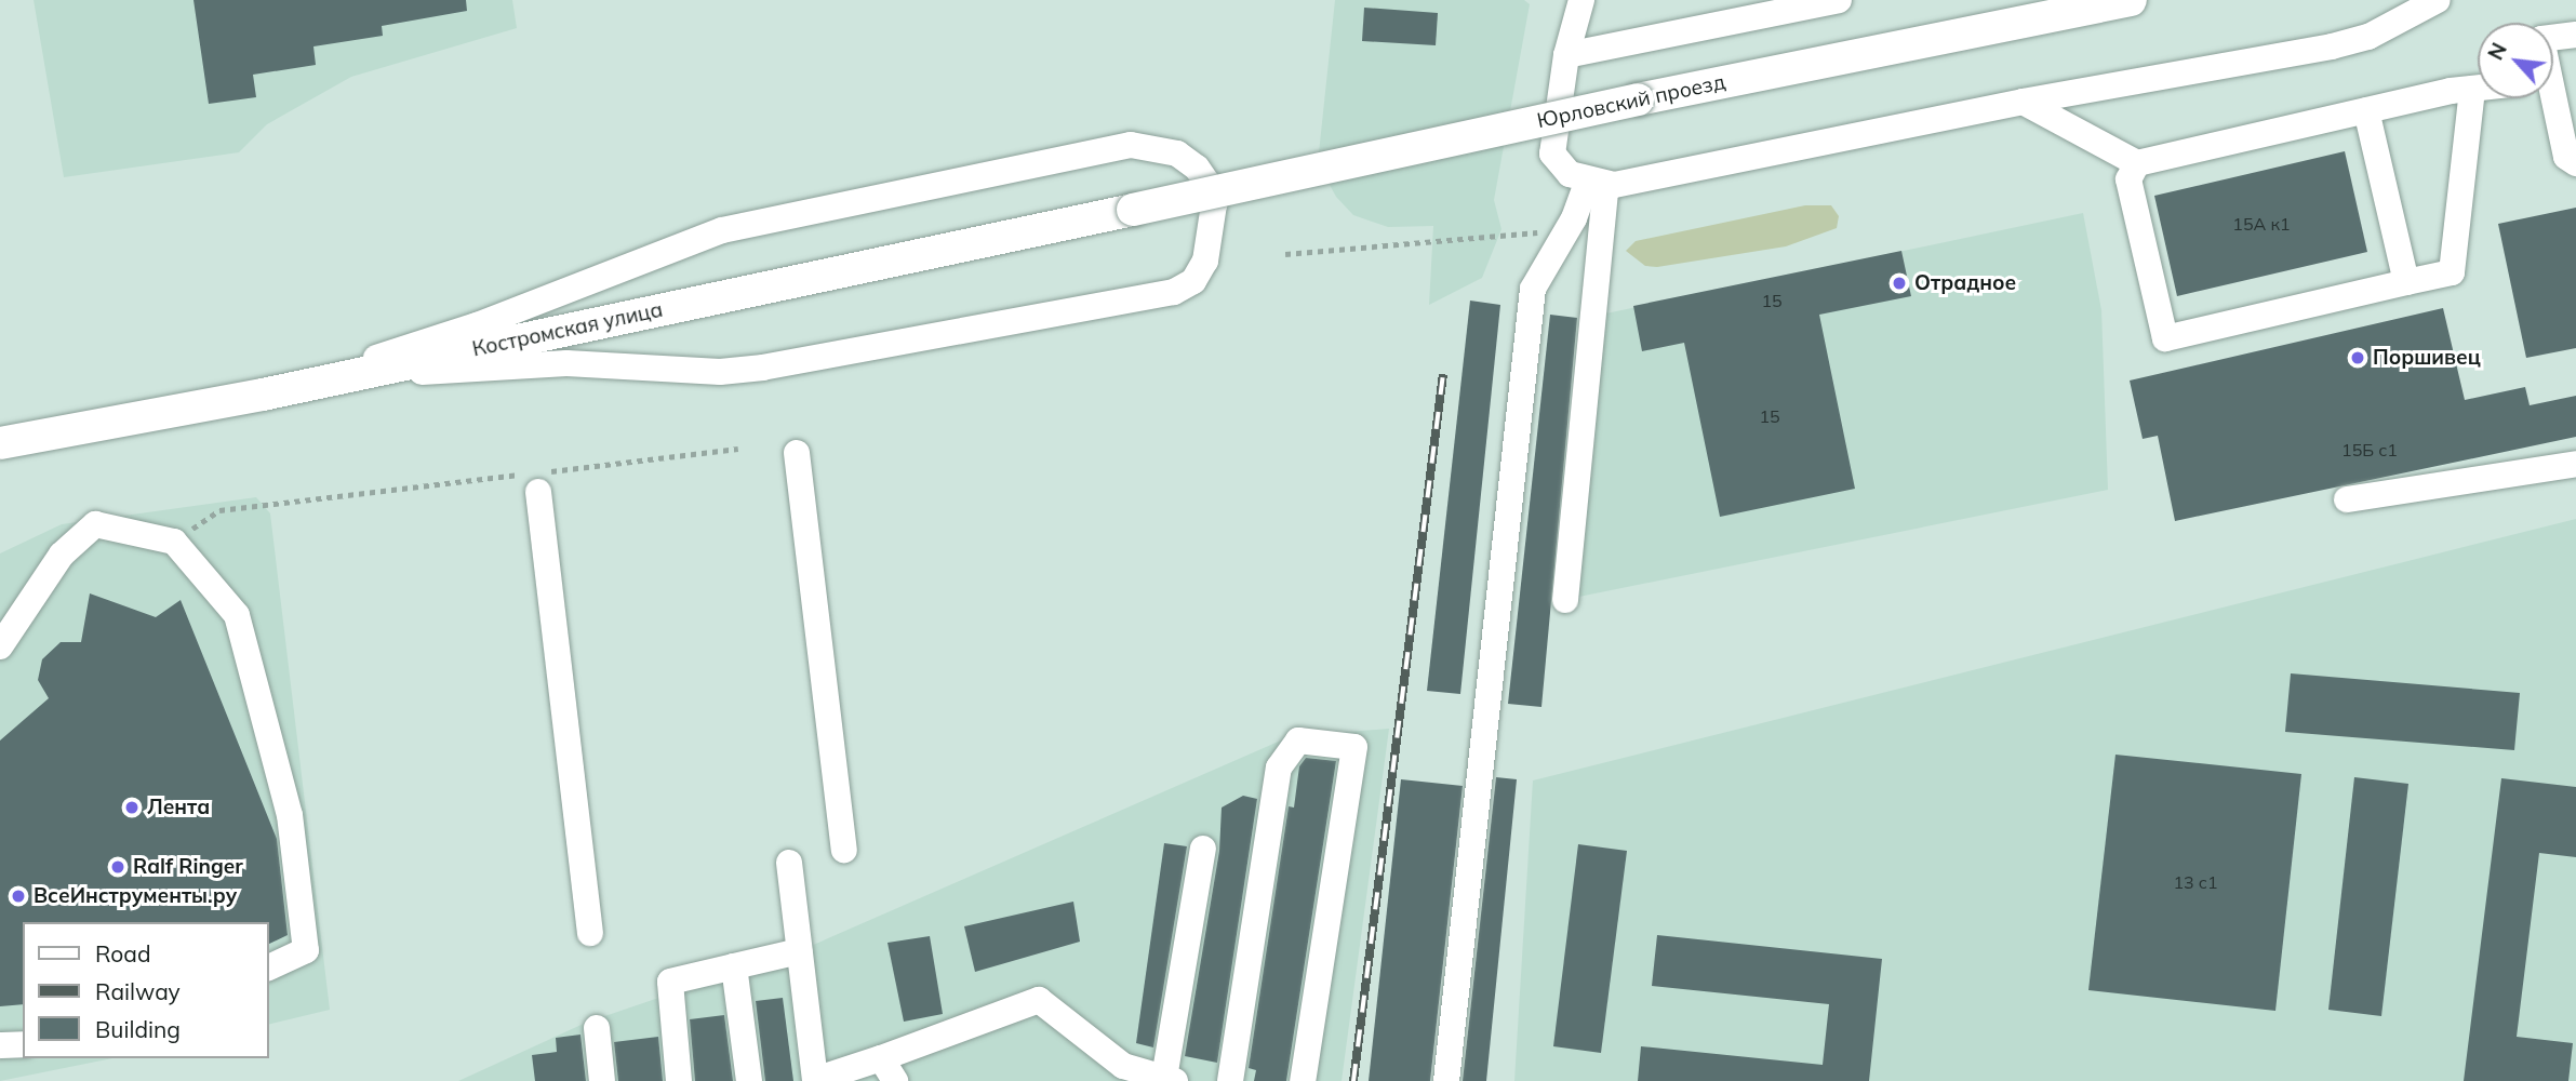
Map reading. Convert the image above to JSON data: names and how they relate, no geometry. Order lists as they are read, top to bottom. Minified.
{"streets":{"main road":["Юрловский проезд","Костромская улица"]},"crossings":[["Юрловский проезд","Костромская улица"]],"places":["Отрадное","Поршивец","Лента","Ralf Ringer","ВсеИнструменты.ру"],"house_numbers":["15А к1","15","15","15Б с1","13 с1"],"legend":["Road","Railway","Building"],"north":"top left"}
